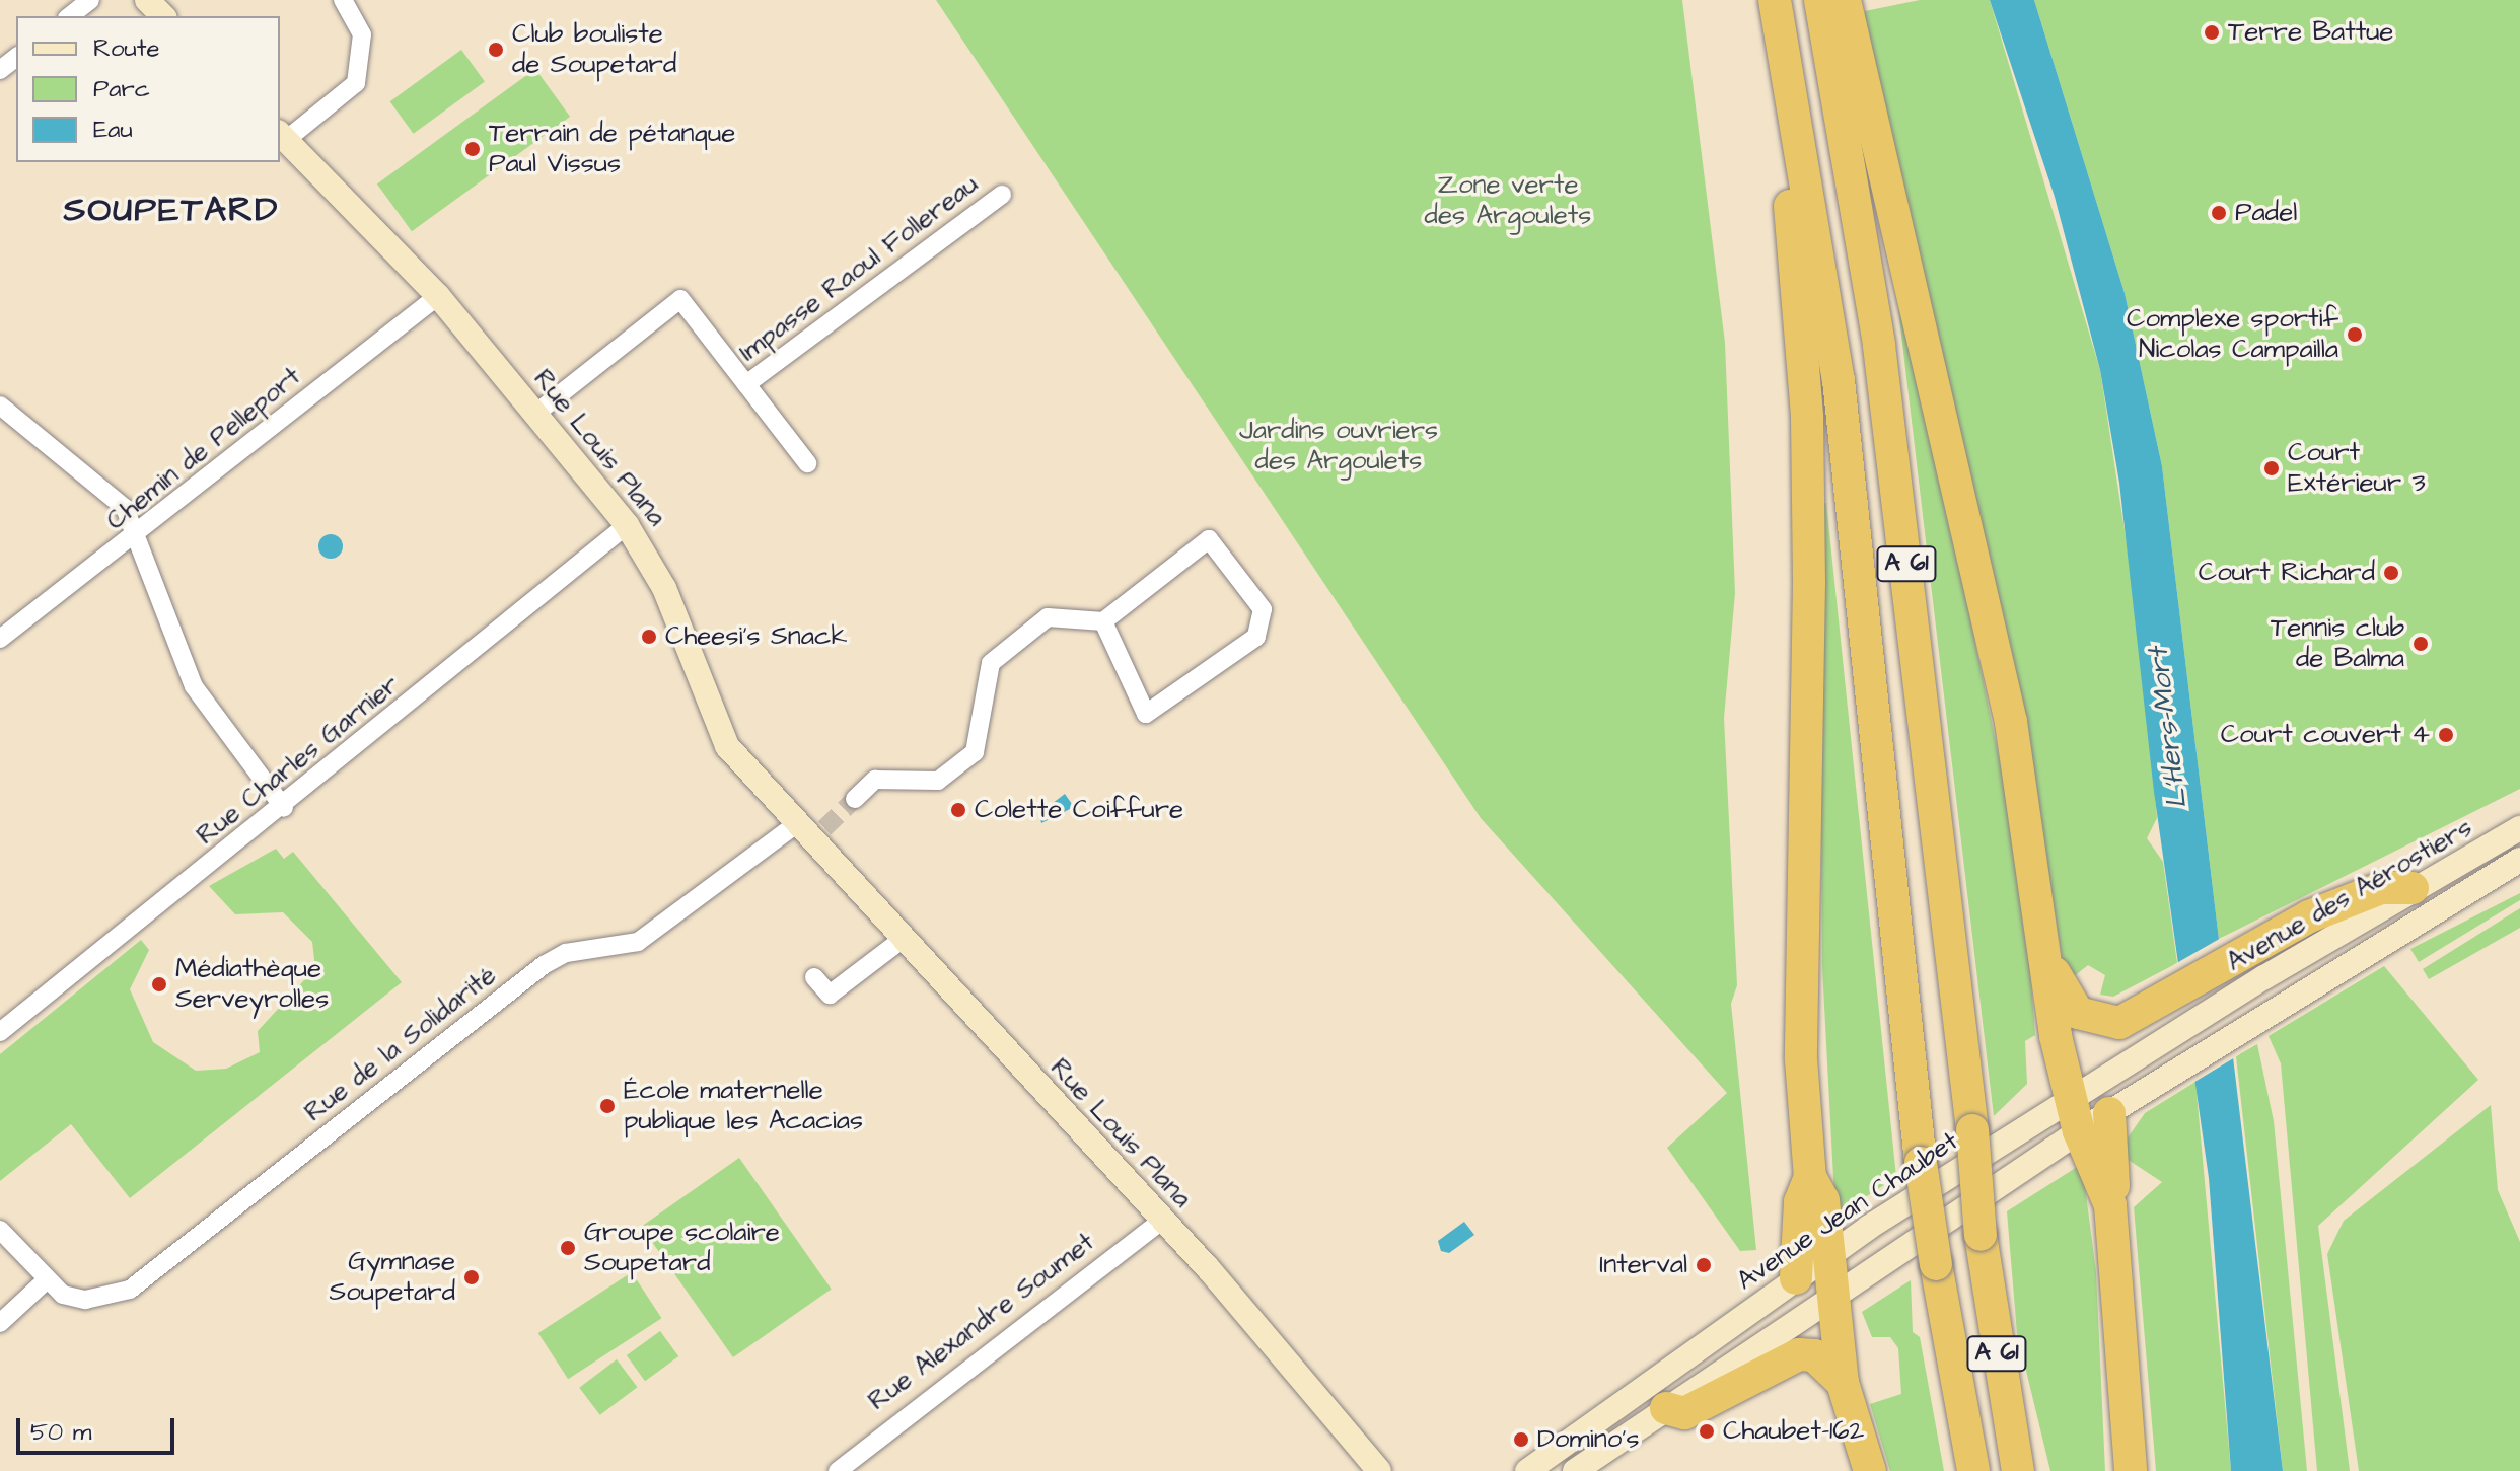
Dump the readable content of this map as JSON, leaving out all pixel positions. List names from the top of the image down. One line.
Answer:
{"streets":{"highway":["A 61"],"main road":["Rue Louis Plana","Avenue des Aérostiers","Avenue Jean Chaubet"],"street":["Impasse Raoul Follereau","Chemin de Pelleport","Rue Charles Garnier","Rue de la Solidarité","Rue Alexandre Soumet"]},"crossings":[["Impasse Raoul Follereau","Rue Louis Plana"],["Rue Louis Plana","Chemin de Pelleport"],["Rue Louis Plana","Rue Charles Garnier"],["Rue Louis Plana","Rue de la Solidarité"],["Rue Louis Plana","Rue Alexandre Soumet"],["Avenue des Aérostiers","Avenue Jean Chaubet"]],"districts":["SOUPETARD"],"water":["L'Hers-Mort"],"parks":["Zone verte des Argoulets","Jardins ouvriers des Argoulets"],"places":["Terre Battue","Club bouliste de Soupetard","Terrain de pétanque Paul Vissus","Padel","Complexe sportif Nicolas Campailla","Court Extérieur 3","Court Richard","Cheesi's Snack","Tennis club de Balma","Court couvert 4","Colette Coiffure","Médiathèque Serveyrolles","École maternelle publique les Acacias","Groupe scolaire Soupetard","Interval","Gymnase Soupetard","Chaubet-162","Domino's"],"legend":["Route","Parc","Eau"],"scale_bar":"50 m"}
